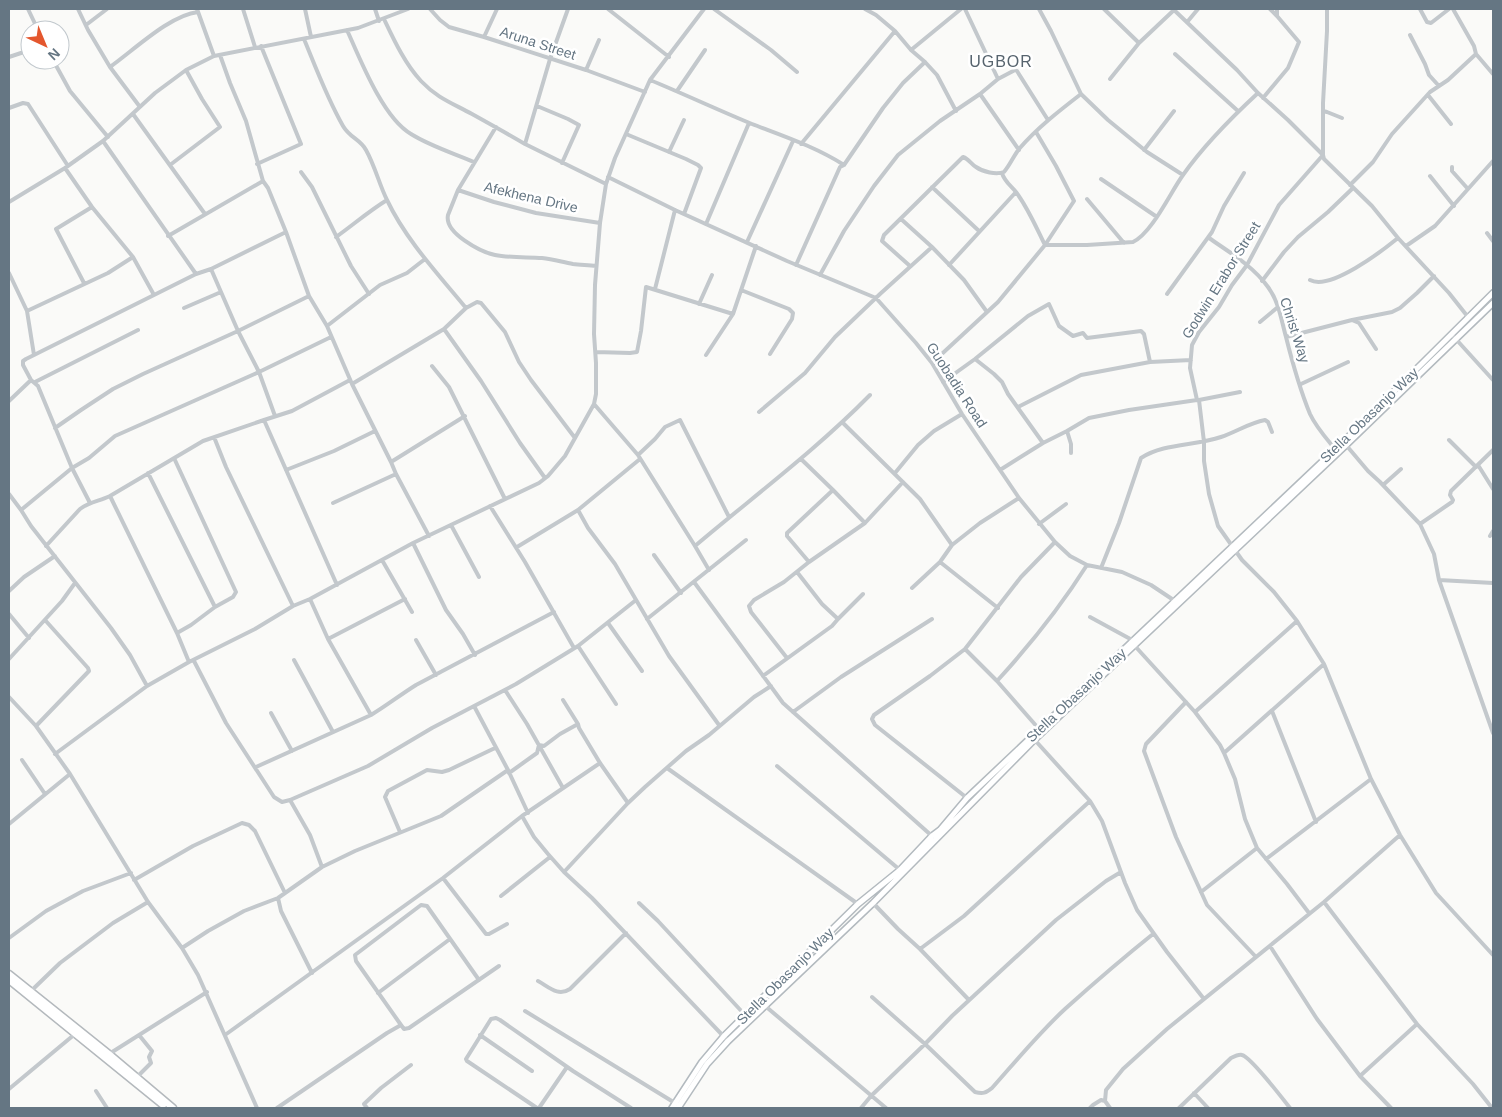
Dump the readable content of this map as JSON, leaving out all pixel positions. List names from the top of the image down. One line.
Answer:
{"streets":{"street":["Aruna Street","Afekhena Drive","Godwin Erabor Street","Christ Way","Guobadia Road","Stella Obasanjo Way"]},"crossings":[["Godwin Erabor Street","Christ Way"],["Godwin Erabor Street","Stella Obasanjo Way"],["Christ Way","Stella Obasanjo Way"],["Guobadia Road","Stella Obasanjo Way"]],"districts":["UGBOR"],"north":"bottom right"}
